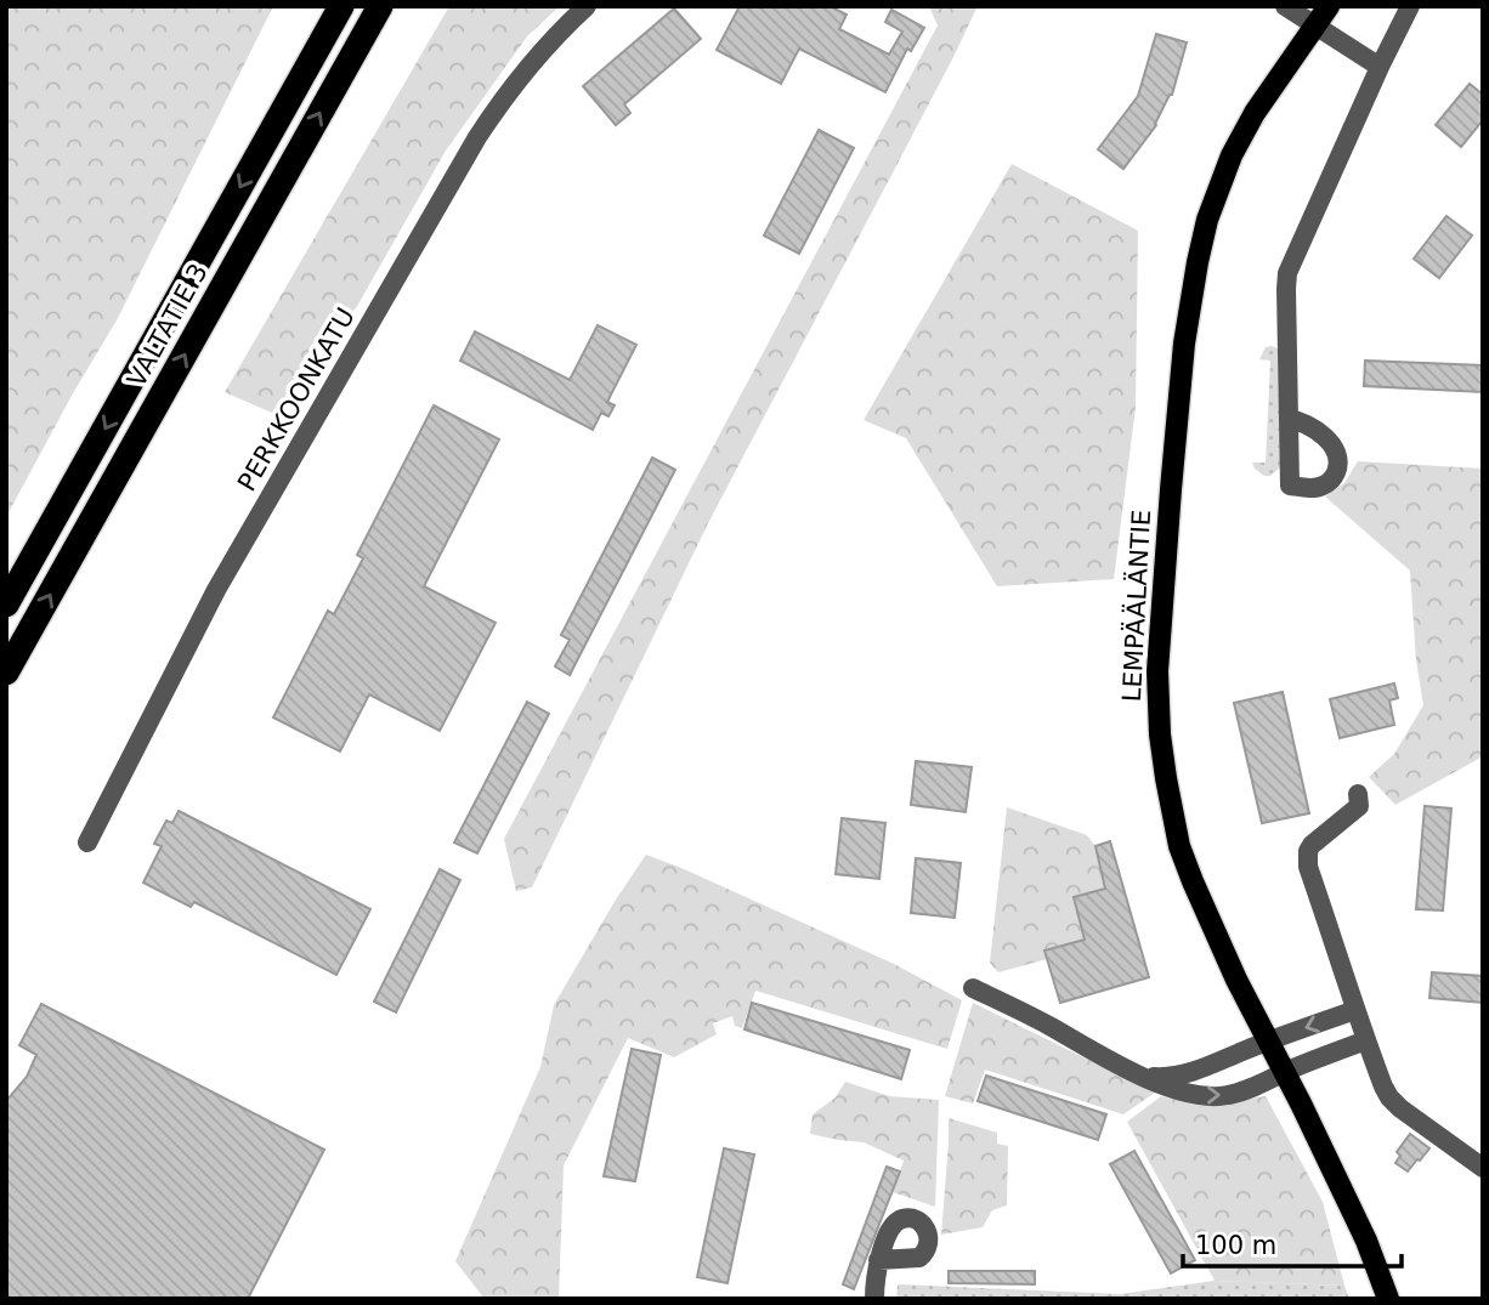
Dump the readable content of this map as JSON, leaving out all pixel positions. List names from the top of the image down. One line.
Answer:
{"streets":{"highway":["VALTATIE 3"],"main road":["LEMPÄÄLÄNTIE"],"street":["PERKKOONKATU"]},"scale_bar":"100 m"}
